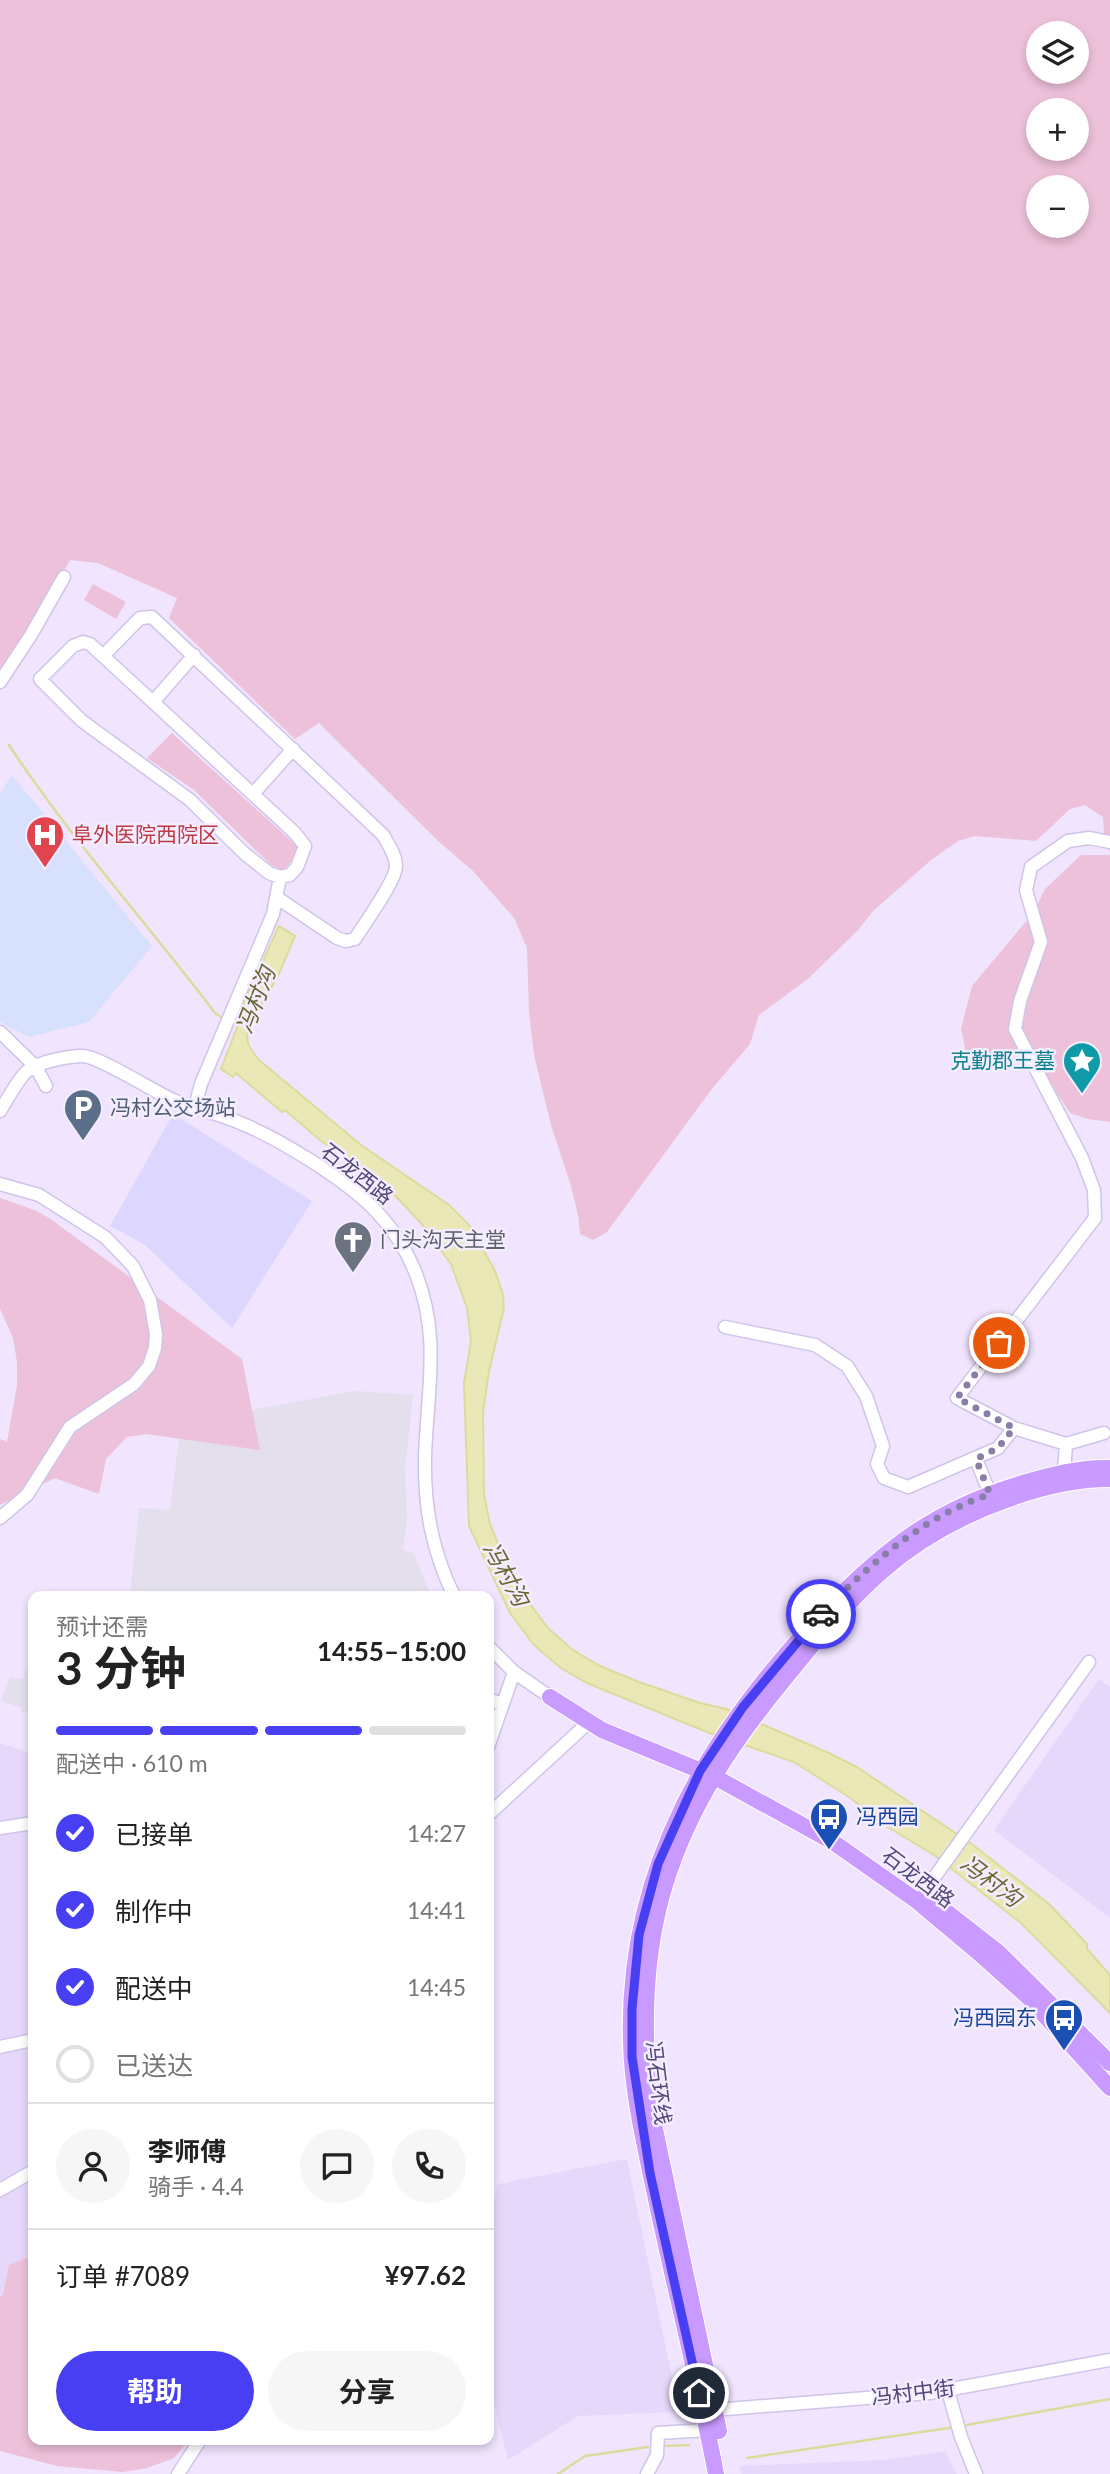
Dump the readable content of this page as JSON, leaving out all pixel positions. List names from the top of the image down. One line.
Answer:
{"streets":{"main road":["石龙西路","冯石环线"],"street":["冯村中街"]},"crossings":[["石龙西路","冯石环线"],["冯石环线","冯村中街"]],"water":["冯村沟"],"places":{"hospital":["阜外医院西院区"],"place":["克勤郡王墓"],"parking":["冯村公交场站"],"church":["门头沟天主堂"],"bus stop":["冯西园","冯西园东"]},"page":{"map_buttons":["+","−"],"heading":["3 分钟","预计还需","14:55–15:00"],"panel":["李师傅","骑手 · 4.4","订单 #7089","¥97.62"],"bar":"配送中 · 610 m","list":[["已接单","14:27"],["制作中","14:41"],["配送中","14:45"],"已送达"],"buttons":["帮助","分享"]}}
